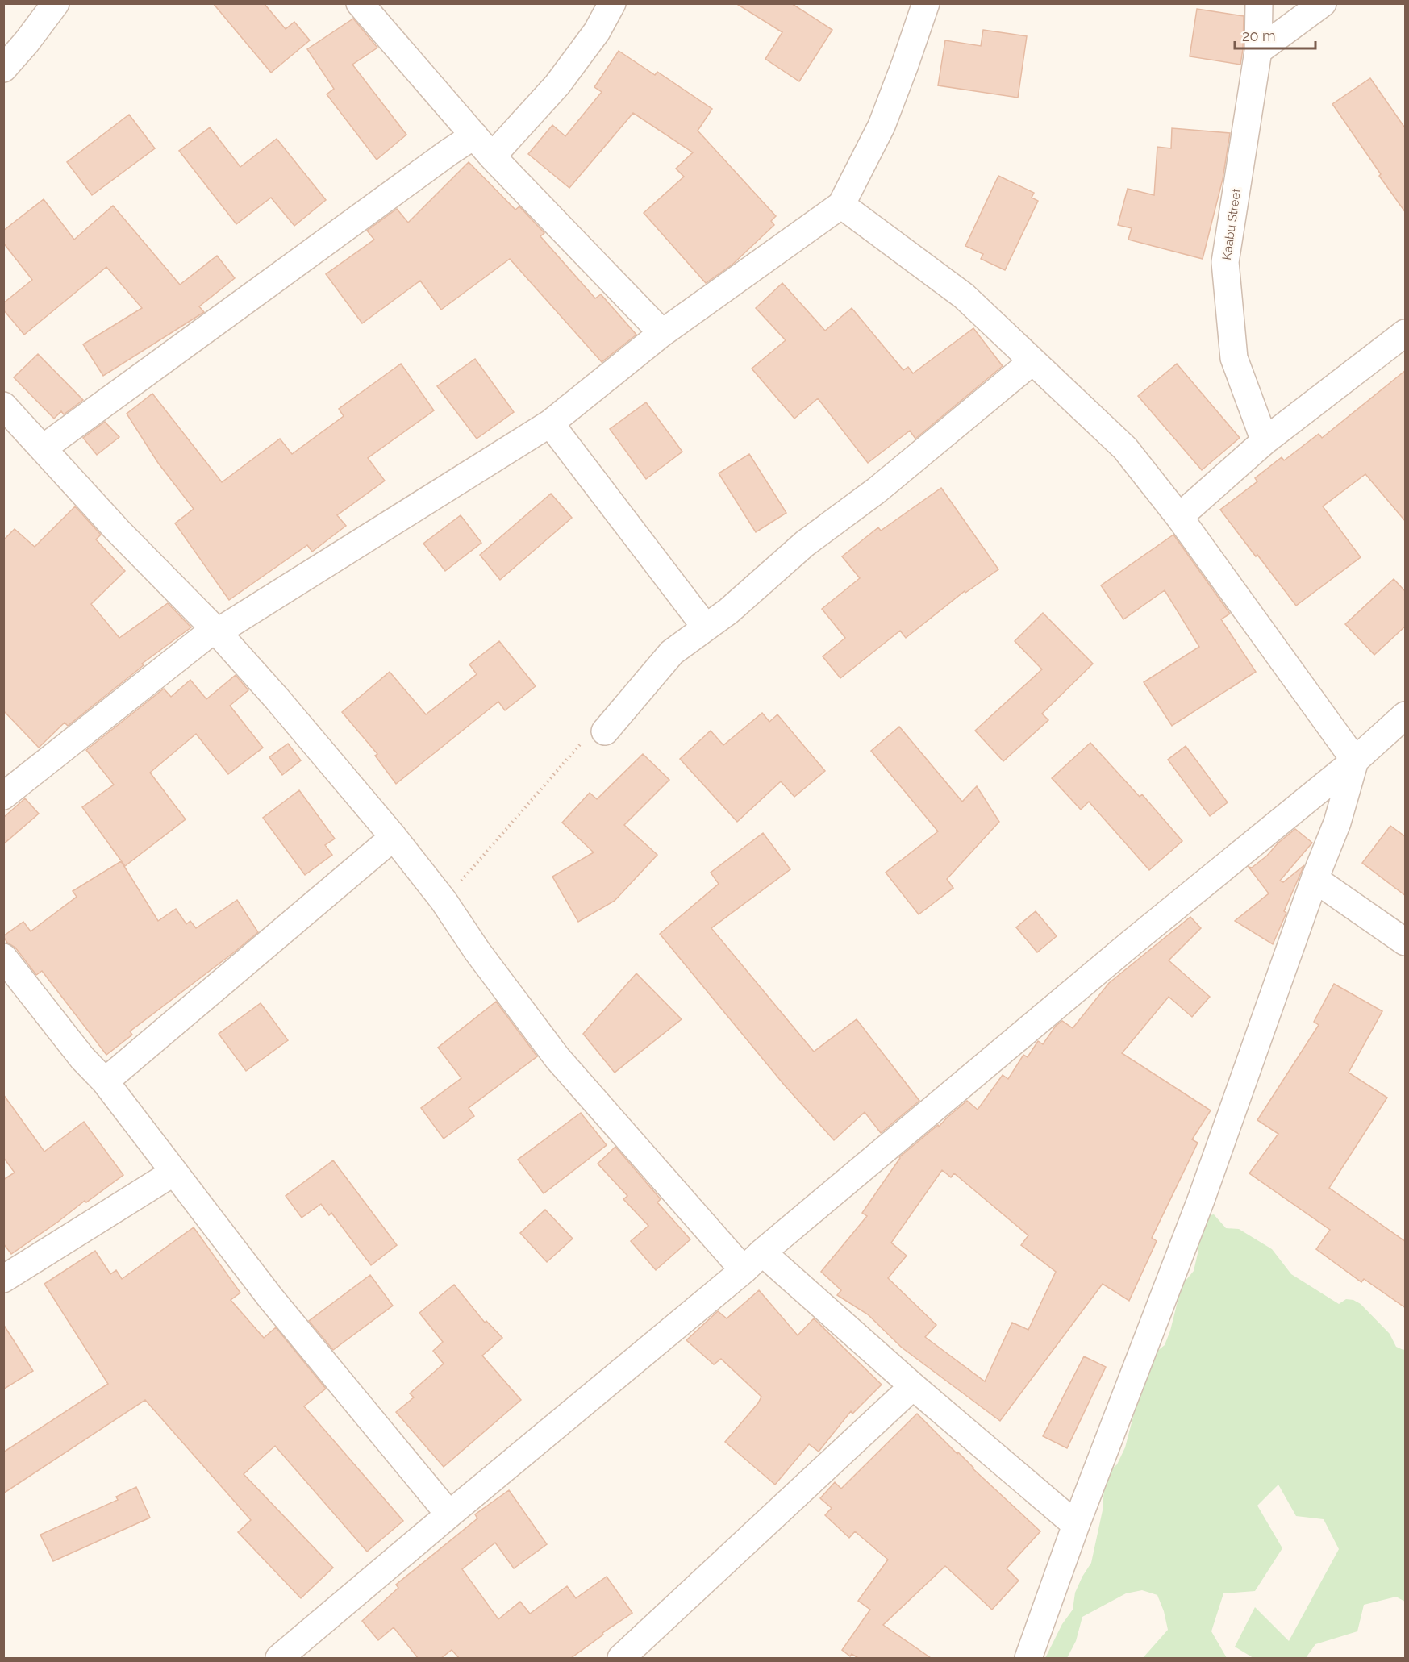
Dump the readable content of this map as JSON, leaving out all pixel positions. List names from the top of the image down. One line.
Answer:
{"streets":{"street":["Kaabu Street"]},"scale_bar":"20 m"}
